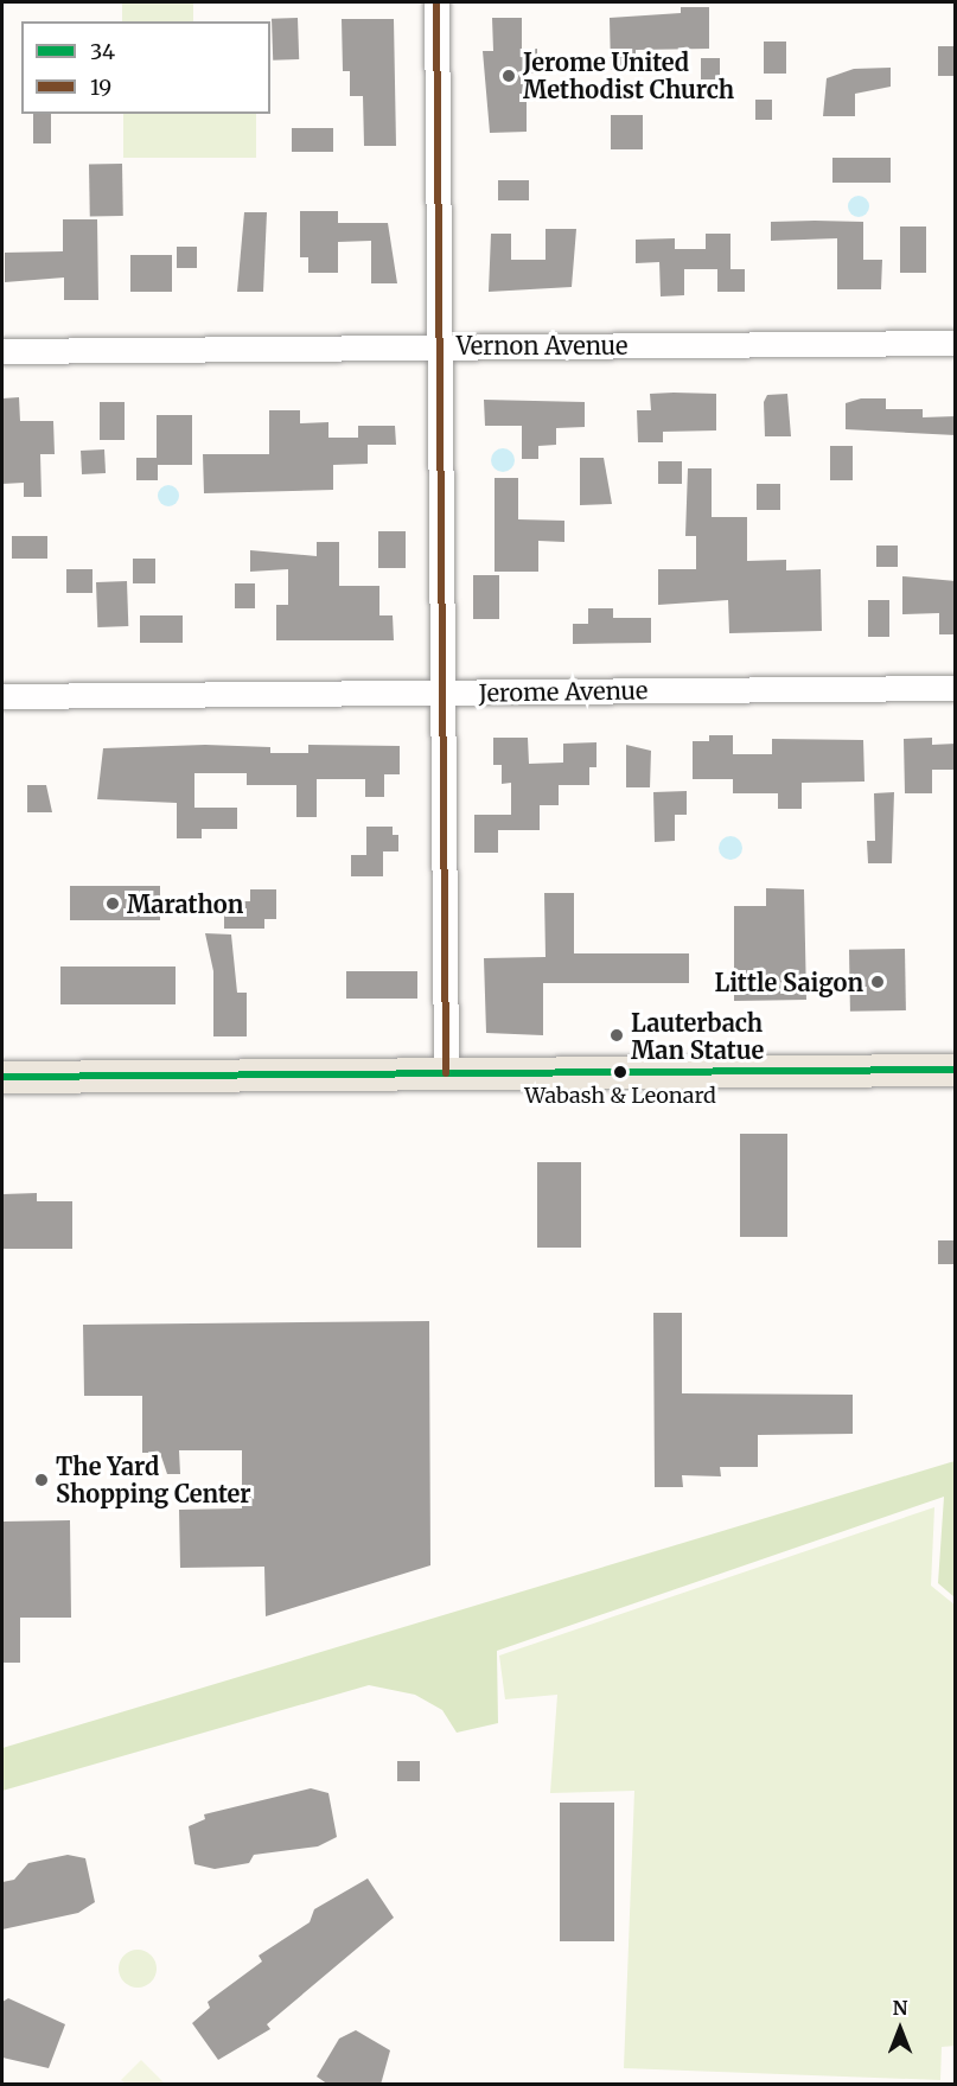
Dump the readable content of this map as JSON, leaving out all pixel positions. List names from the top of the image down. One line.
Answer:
{"streets":{"street":["Vernon Avenue","Jerome Avenue"]},"places":["Jerome United Methodist Church","Marathon","Little Saigon","Lauterbach Man Statue","Wabash & Leonard","The Yard Shopping Center"],"lines":["transit line 19","transit line 34"],"legend":["34","19"],"north":"top"}
